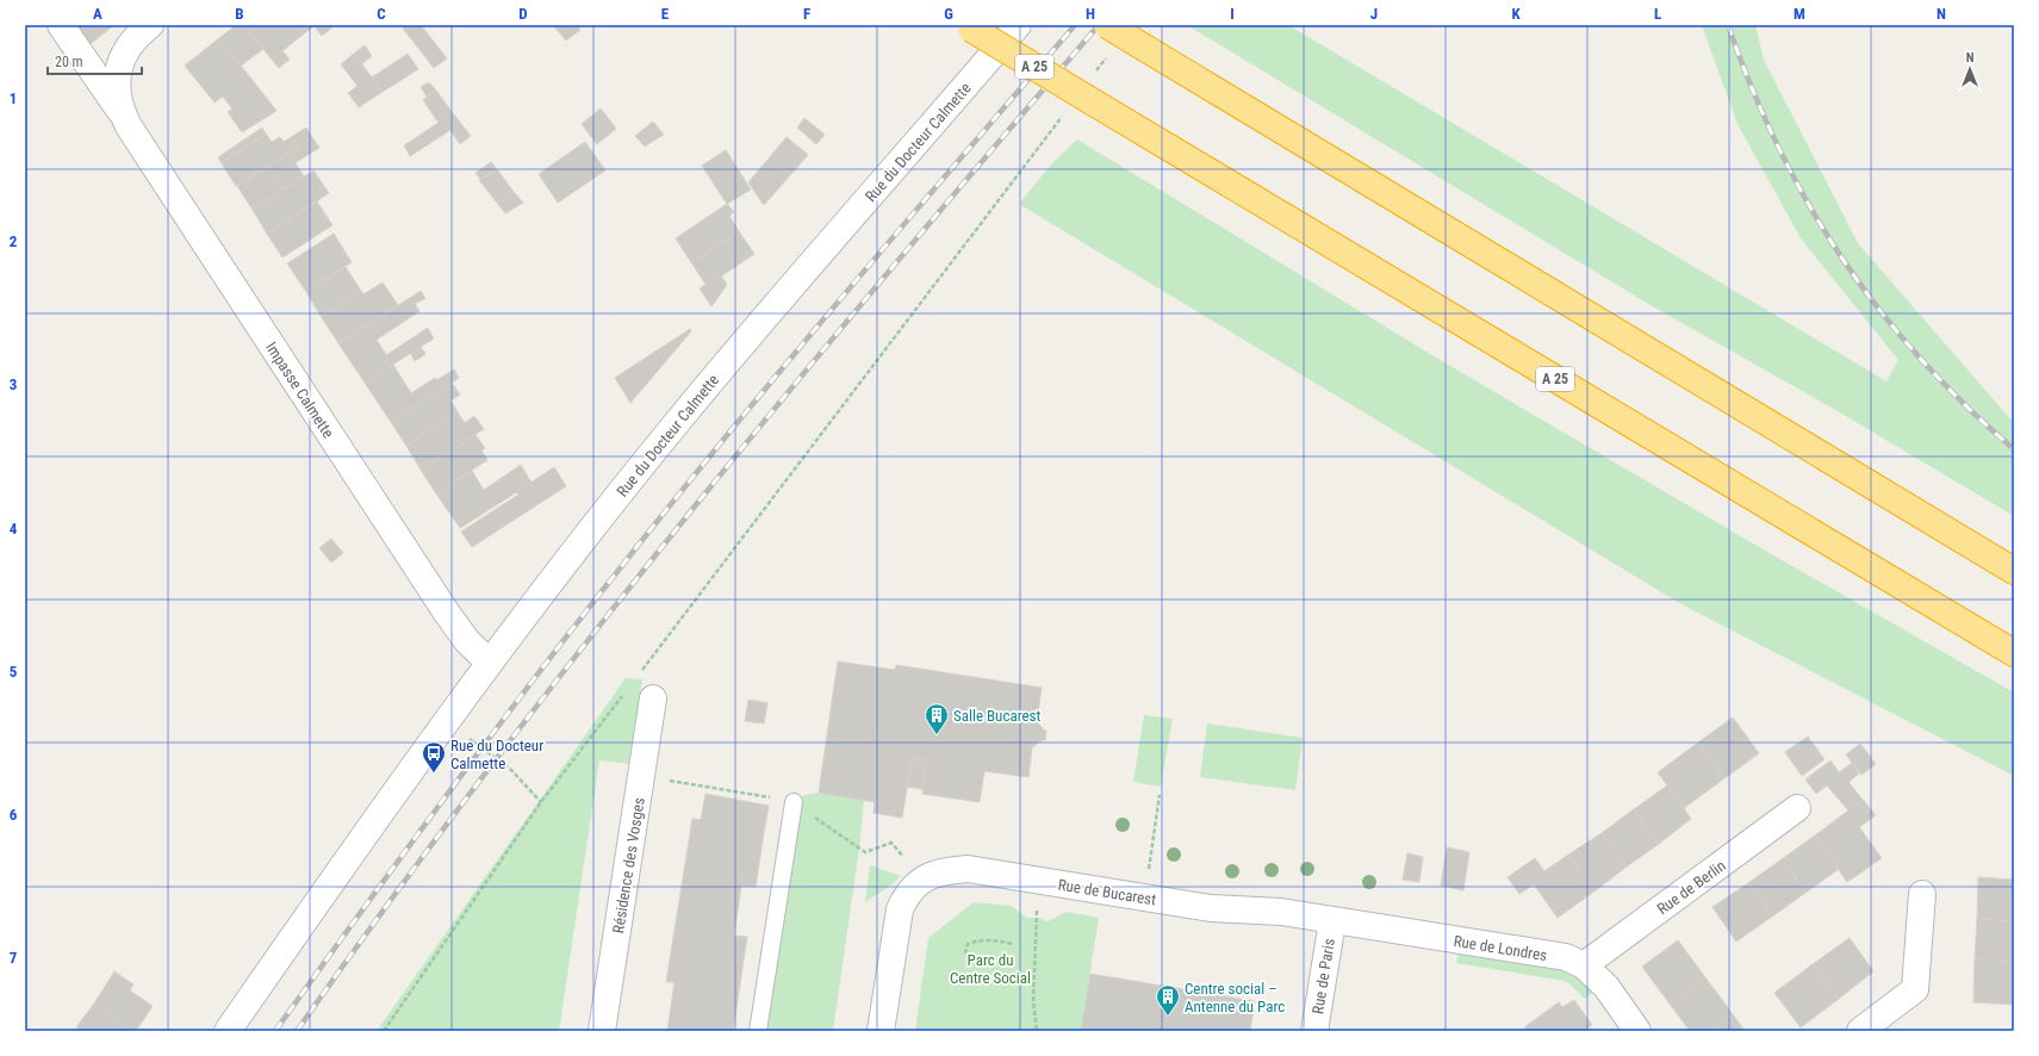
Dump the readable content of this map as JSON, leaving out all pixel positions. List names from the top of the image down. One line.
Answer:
{"streets":{"highway":["A 25"],"street":["Rue du Docteur Calmette","Impasse Calmette","Résidence des Vosges","Rue de Berlin","Rue de Bucarest","Rue de Londres","Rue de Paris"]},"crossings":[["Rue du Docteur Calmette","Impasse Calmette"],["Rue de Berlin","Rue de Londres"],["Rue de Bucarest","Rue de Londres"],["Rue de Bucarest","Rue de Paris"],["Rue de Londres","Rue de Paris"]],"parks":["Parc du Centre Social"],"places":{"building":["Salle Bucarest","Centre social – Antenne du Parc"],"bus stop":["Rue du Docteur Calmette"]},"scale_bar":"20 m","north":"top","grid":{"columns":["A","B","C","D","E","F","G","H","I","J","K","L","M","N"],"rows":["1","2","3","4","5","6","7"]}}
